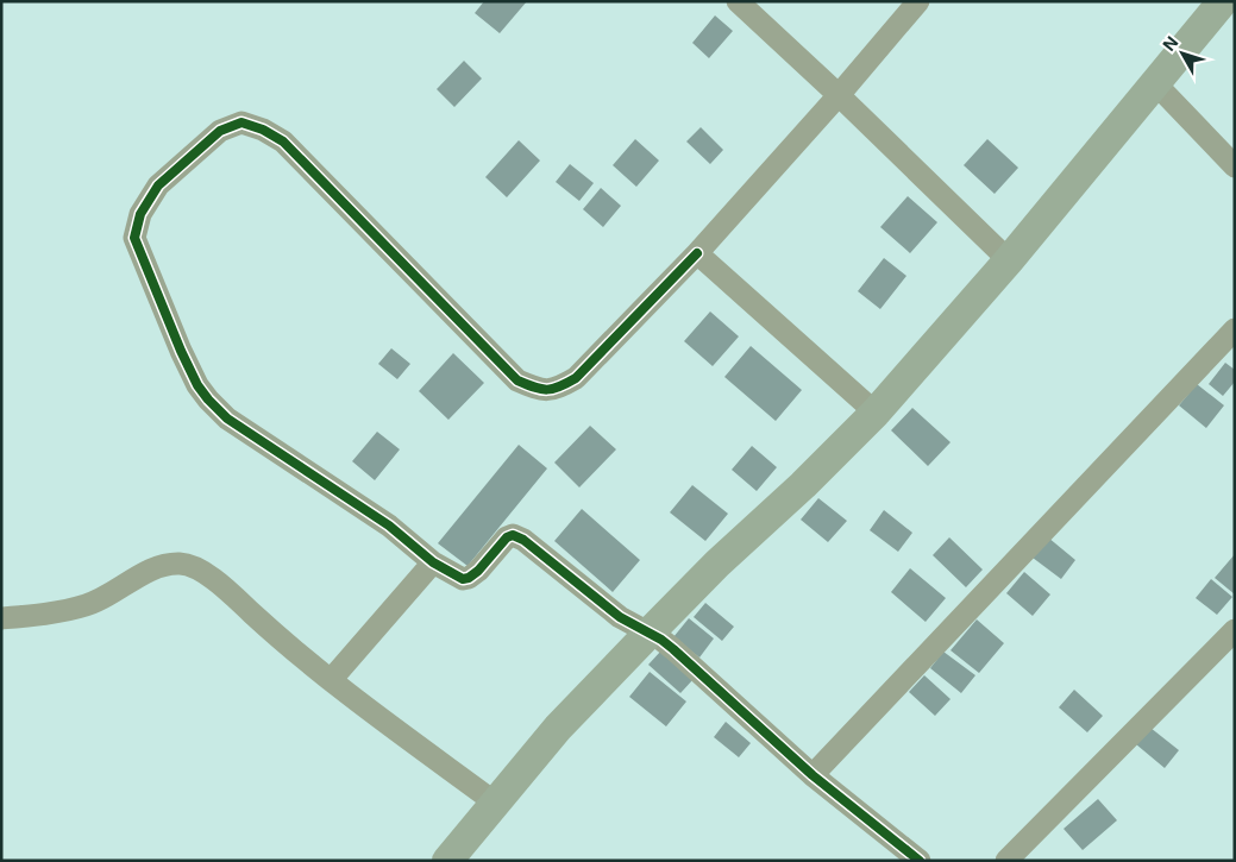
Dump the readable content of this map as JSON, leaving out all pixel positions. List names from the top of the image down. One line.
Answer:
{"north":"top left"}
